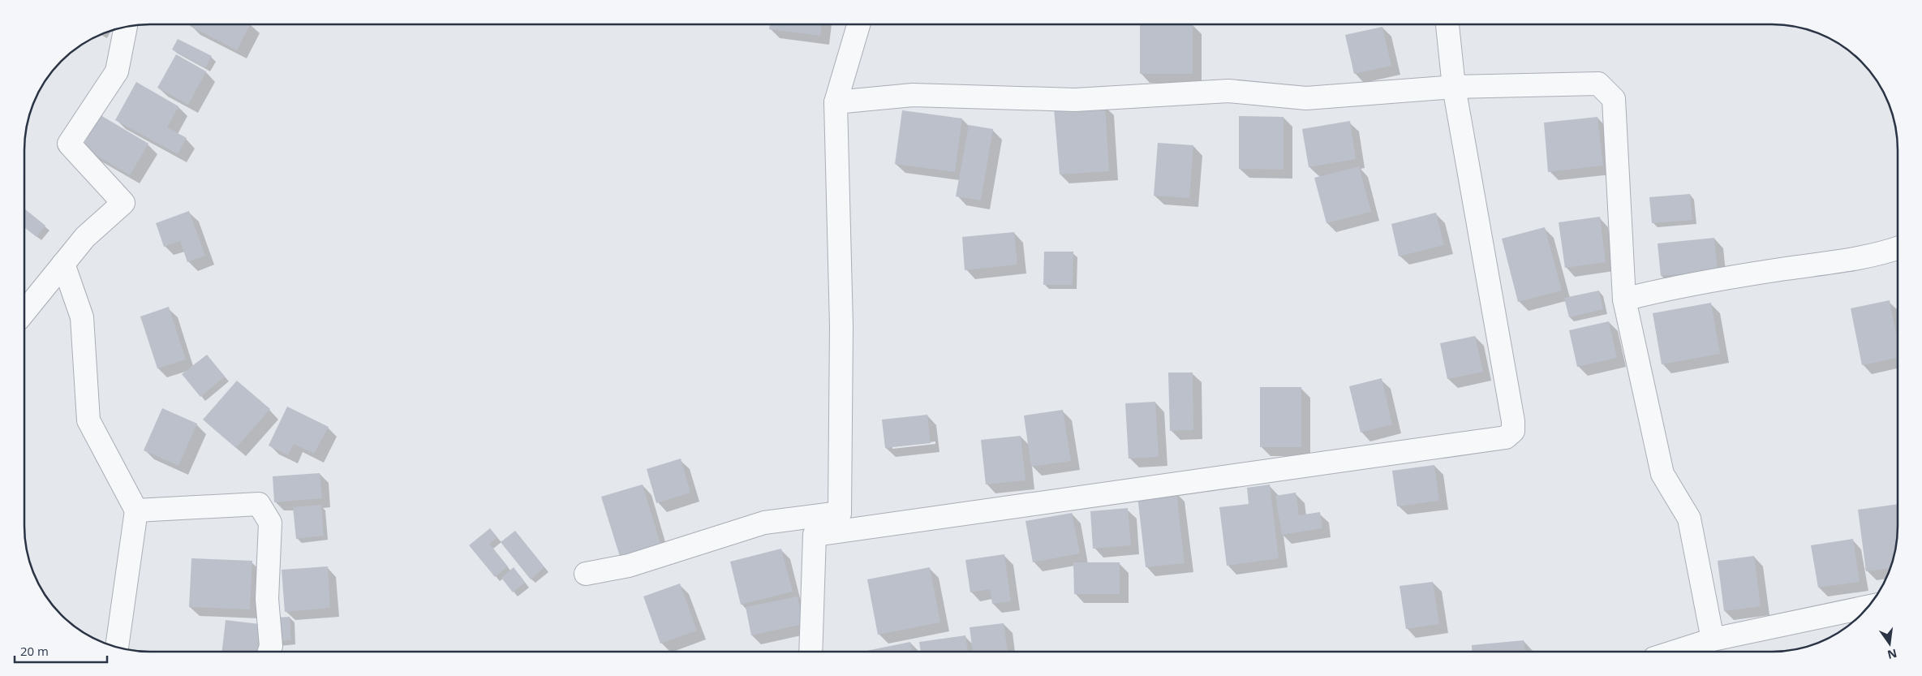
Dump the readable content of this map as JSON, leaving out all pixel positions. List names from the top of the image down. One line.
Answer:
{"scale_bar":"20 m","north":"bottom"}
